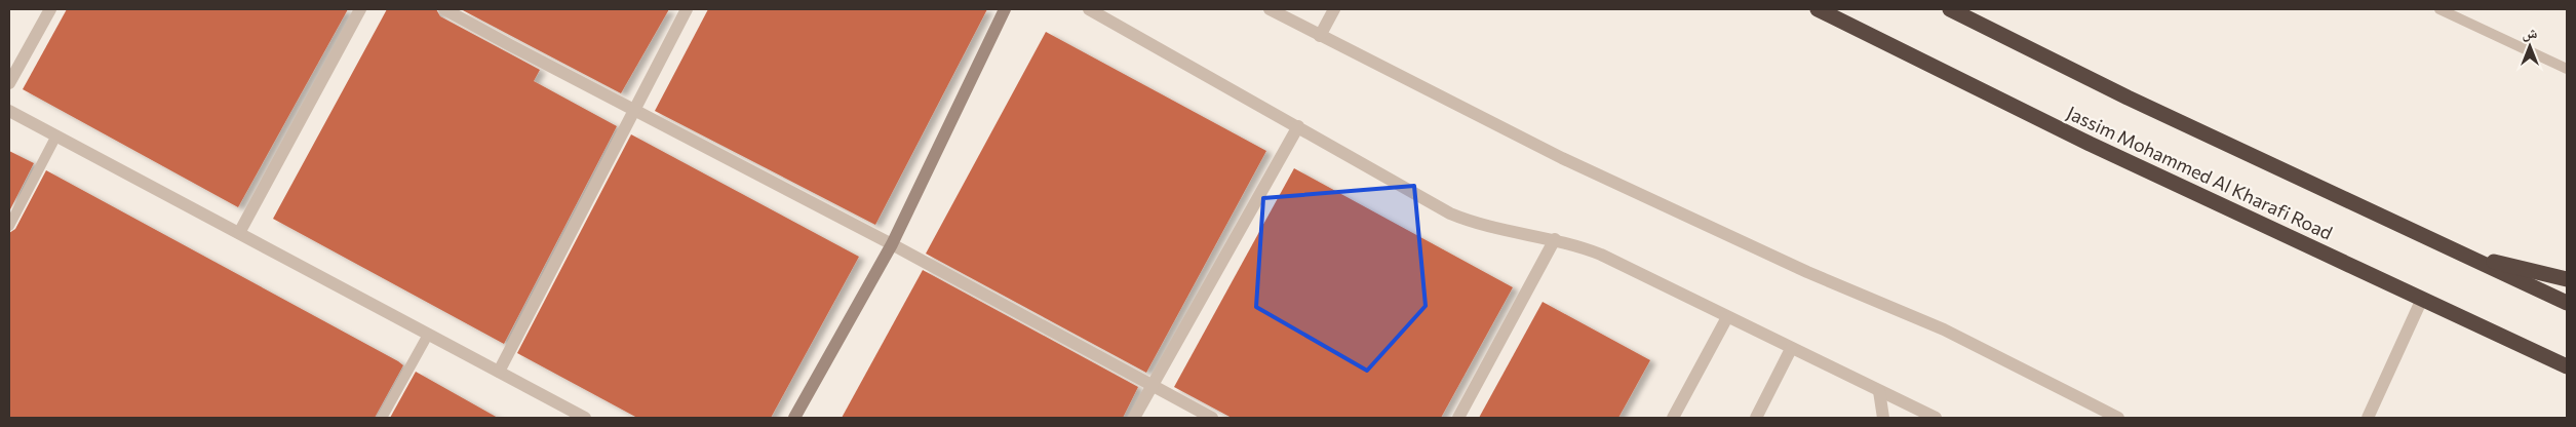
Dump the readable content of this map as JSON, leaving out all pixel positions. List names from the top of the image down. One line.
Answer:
{"streets":{"highway":["Jassim Mohammed Al Kharafi Road"]},"north":"top"}
